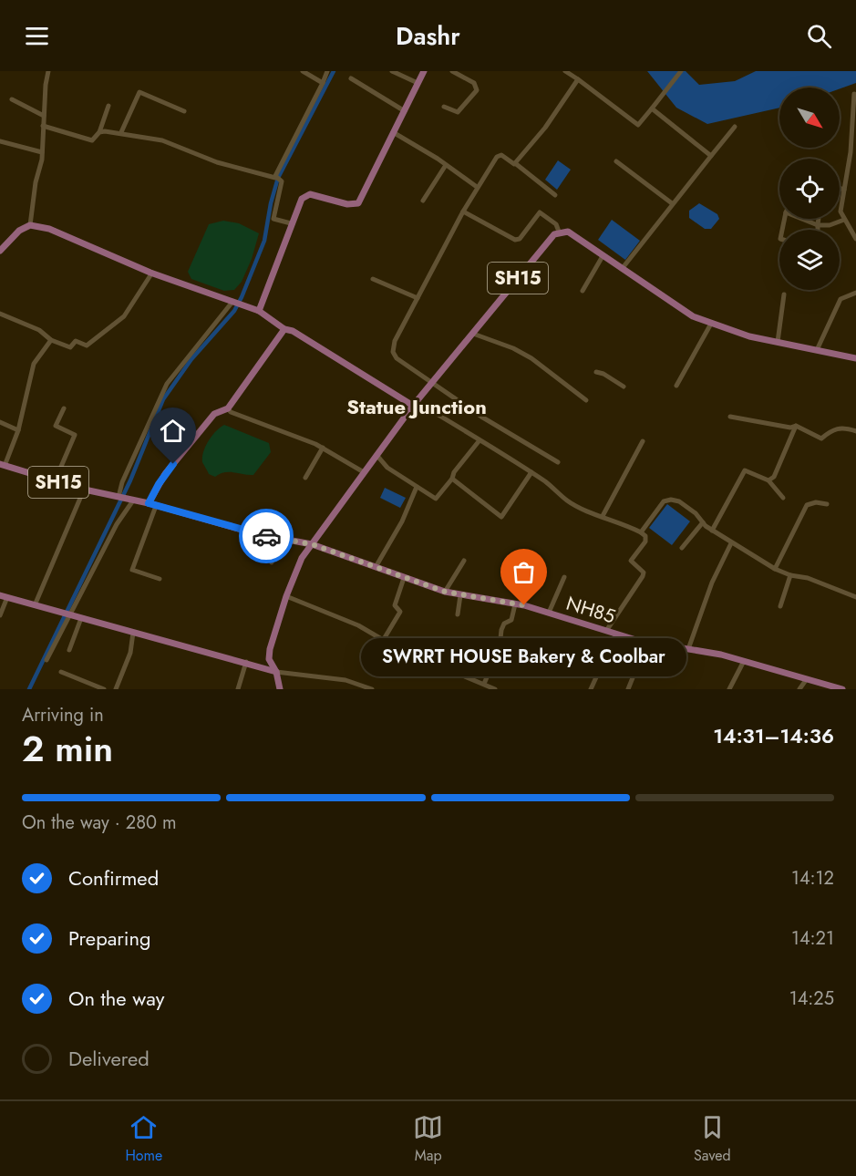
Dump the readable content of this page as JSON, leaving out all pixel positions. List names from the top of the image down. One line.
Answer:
{"streets":{"main road":["SH15","NH85"]},"crossings":[["SH15","NH85"]],"districts":["Statue Junction"],"places":["SWRRT HOUSE Bakery & Coolbar"],"north":"bottom right","page":{"header":"Dashr","bubble":"SWRRT HOUSE Bakery & Coolbar","heading":["2 min","Arriving in","14:31–14:36"],"bar":"On the way · 280 m","list":[["Confirmed","14:12"],["Preparing","14:21"],["On the way","14:25"],"Delivered"],"tabs":["Home","Map","Saved"]}}
